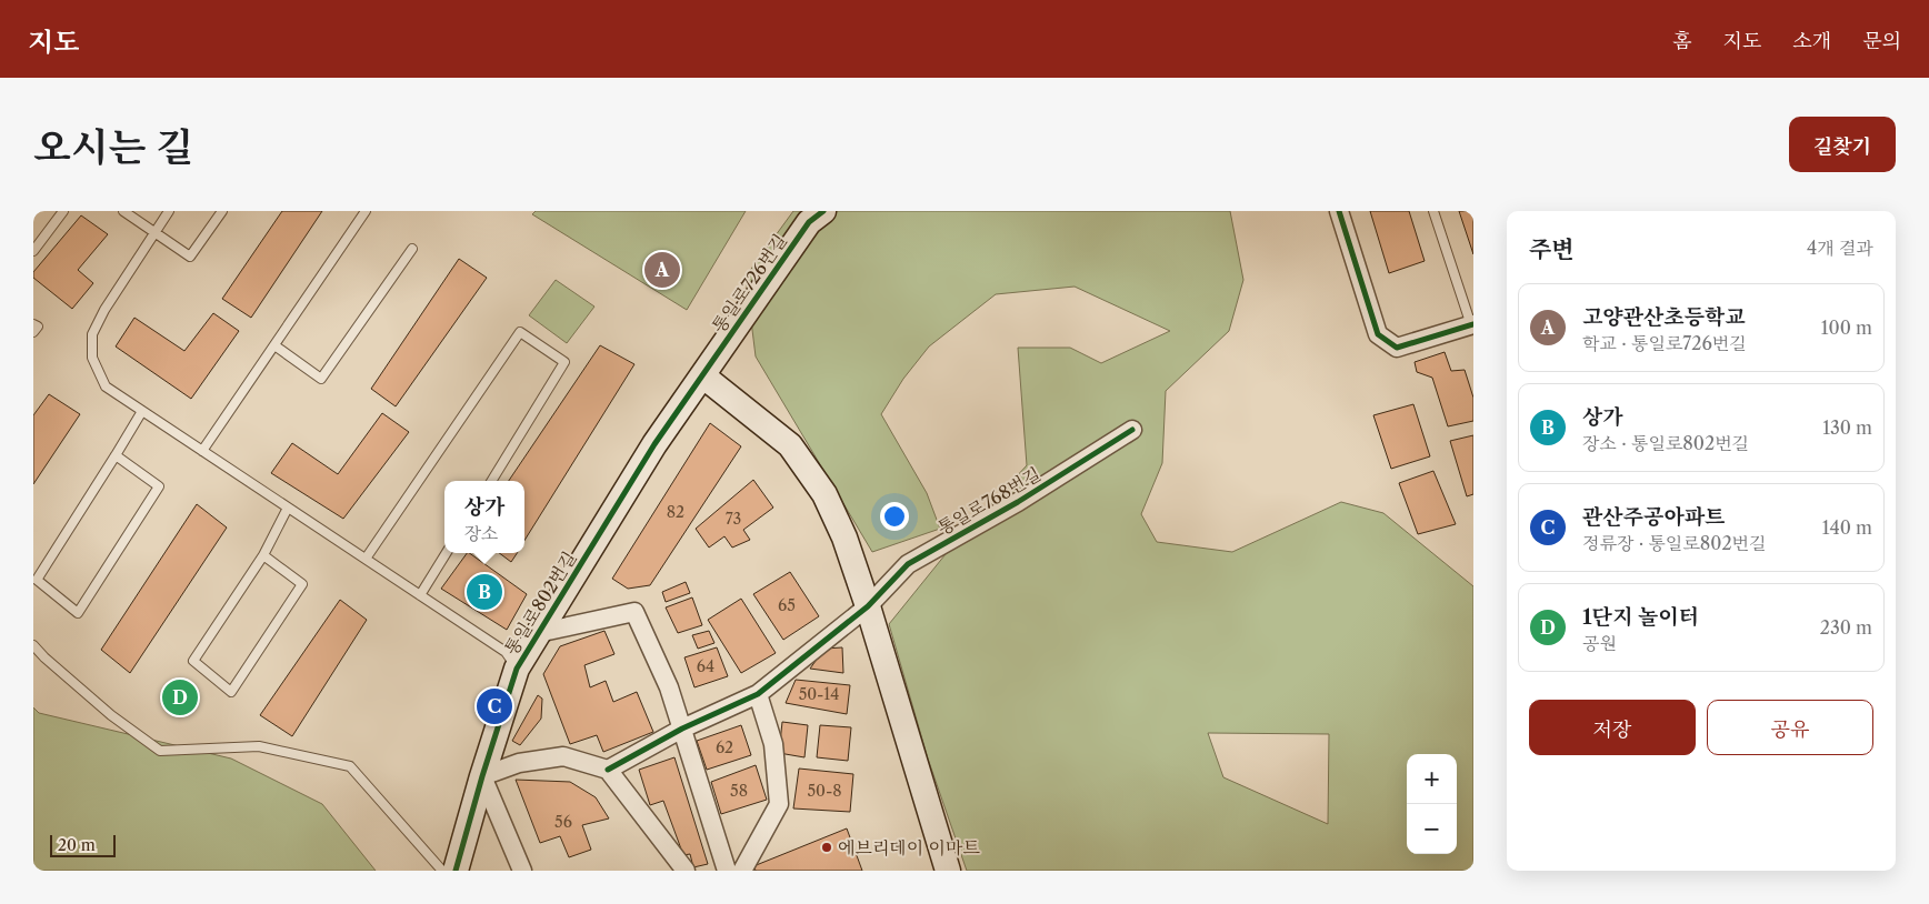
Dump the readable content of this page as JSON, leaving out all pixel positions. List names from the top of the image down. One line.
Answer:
{"streets":{"street":["통일로726번길","통일로768번길","통일로802번길"]},"crossings":[["통일로726번길","통일로802번길"]],"places":["에브리데이 이마트"],"house_numbers":["82","73","65","64","50-14","62","58","50-8","56"],"scale_bar":"20 m","page":{"header":"지도","nav":["홈","지도","소개","문의"],"title":"오시는 길","buttons":["길찾기",["저장","공유"]],"heading":["주변","4개 결과"],"pins":["A","B","D","C"],"list":[{"mark":"A","name":"고양관산초등학교","note":"학교 · 통일로726번길","value":"100 m"},{"mark":"B","name":"상가","note":"장소 · 통일로802번길","value":"130 m"},{"mark":"C","name":"관산주공아파트","note":"정류장 · 통일로802번길","value":"140 m"},{"mark":"D","name":"1단지 놀이터","note":"공원","value":"230 m"}],"popup":["상가","장소"],"map_buttons":["+","−"],"scale":"20 m"}}
